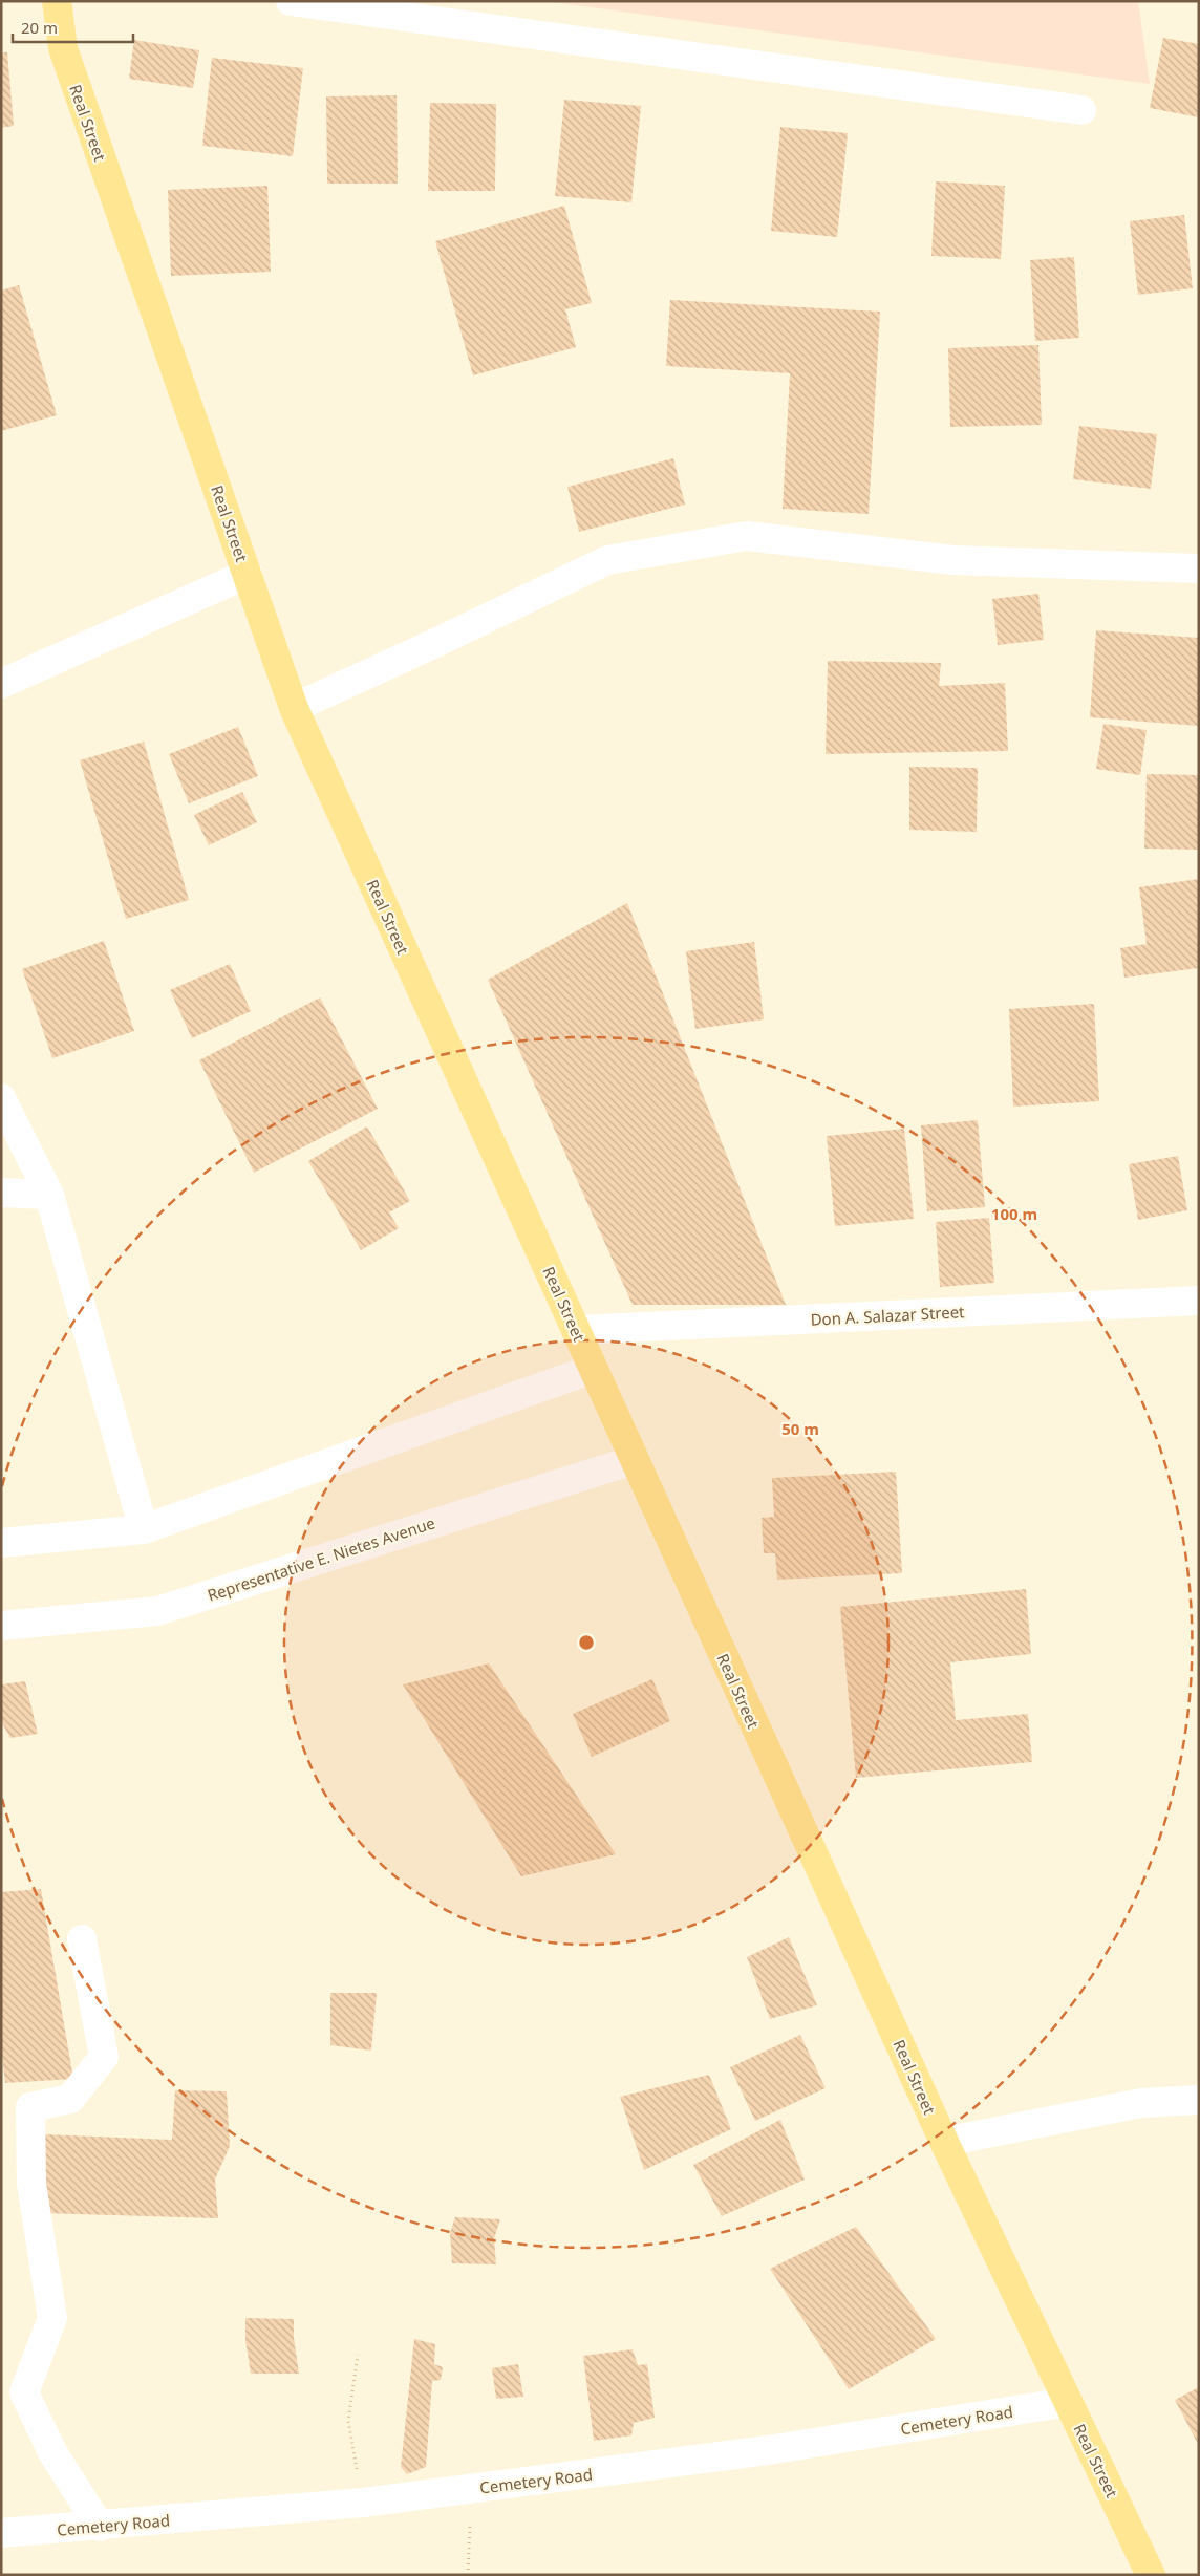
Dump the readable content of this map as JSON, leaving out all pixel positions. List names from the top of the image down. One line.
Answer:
{"streets":{"main road":["Real Street"],"street":["Don A. Salazar Street","Representative E. Nietes Avenue","Cemetery Road"]},"crossings":[["Real Street","Don A. Salazar Street"],["Real Street","Representative E. Nietes Avenue"],["Real Street","Cemetery Road"]],"scale_bar":"20 m","rings":["100 m","50 m"]}
